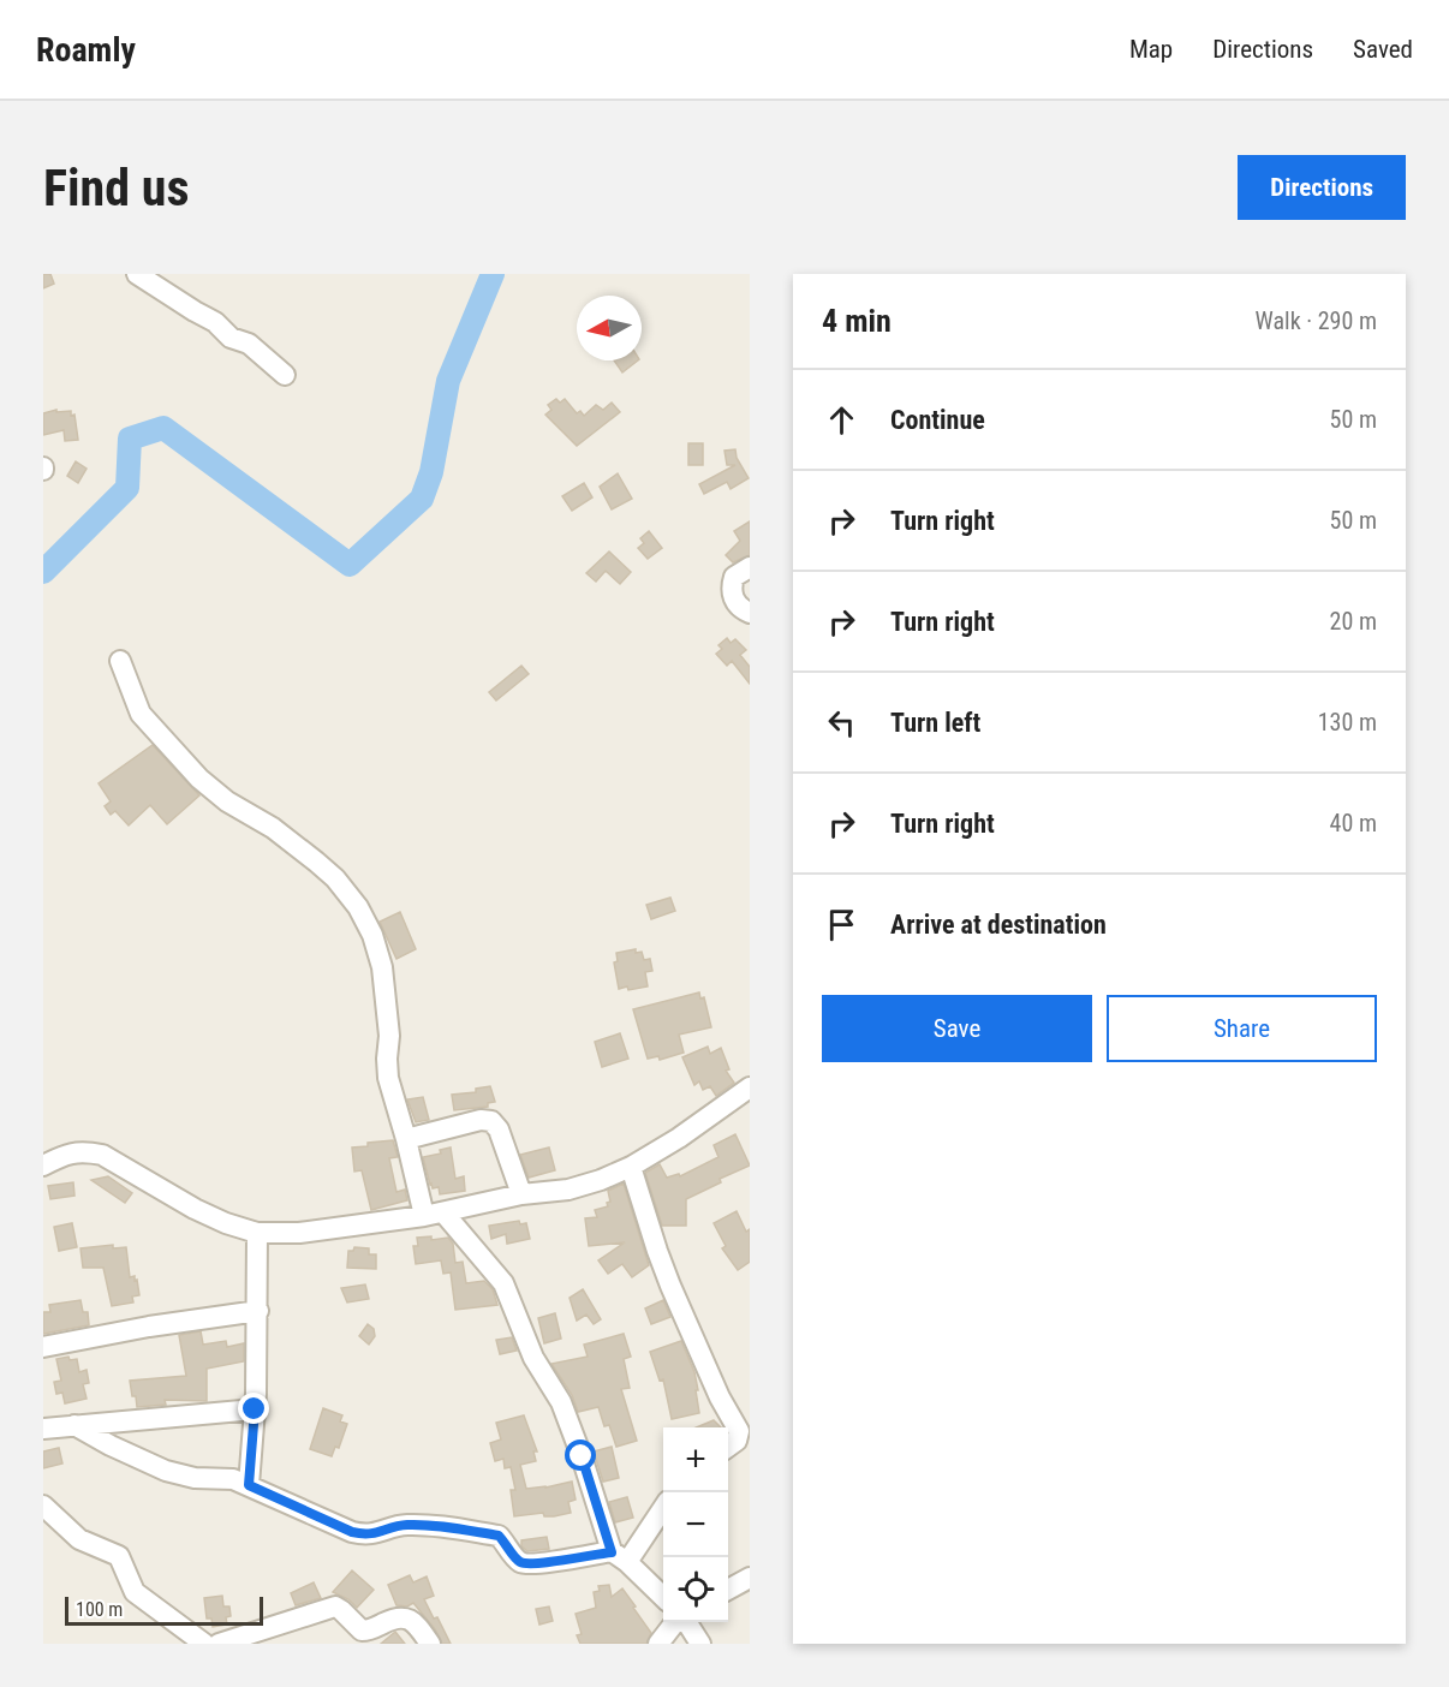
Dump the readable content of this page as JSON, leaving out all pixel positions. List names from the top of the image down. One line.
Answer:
{"scale_bar":"100 m","north":"left","page":{"header":"Roamly","nav":["Map","Directions","Saved"],"buttons":["Directions",["Save","Share"]],"title":"Find us","heading":["4 min","Walk · 290 m"],"list":[["Continue","50 m"],["Turn right","50 m"],["Turn right","20 m"],["Turn left","130 m"],["Turn right","40 m"],"Arrive at destination"],"map_buttons":["+","−"],"scale":"100 m"}}
